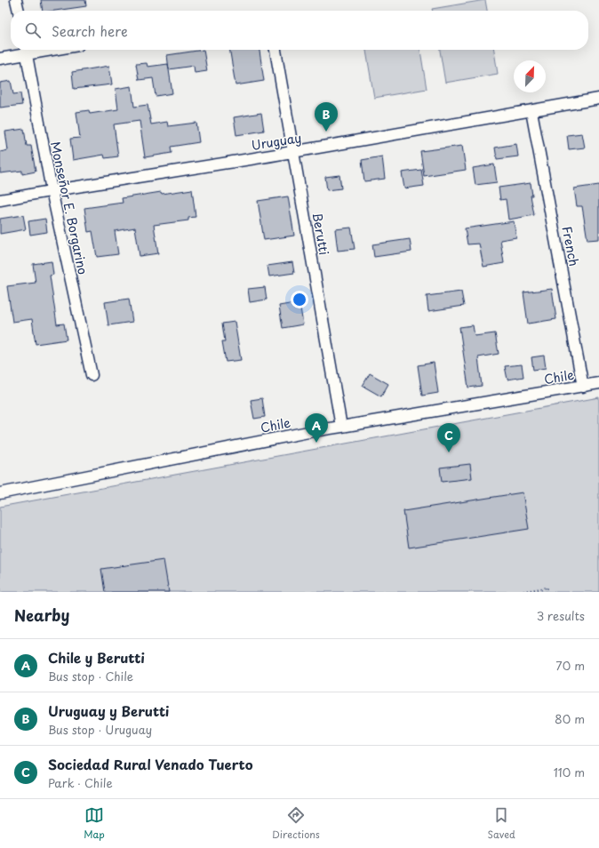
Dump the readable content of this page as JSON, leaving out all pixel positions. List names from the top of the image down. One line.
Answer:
{"streets":{"street":["Uruguay","Monseñor E. Borgarino","Berutti","French","Chile"]},"crossings":[["Uruguay","Monseñor E. Borgarino"],["Uruguay","Berutti"],["Uruguay","French"],["Berutti","Chile"],["French","Chile"]],"north":"top right","page":{"search":"Search here","pins":["B","A","C"],"heading":["Nearby","3 results"],"list":[{"mark":"A","name":"Chile y Berutti","note":"Bus stop · Chile","value":"70 m"},{"mark":"B","name":"Uruguay y Berutti","note":"Bus stop · Uruguay","value":"80 m"},{"mark":"C","name":"Sociedad Rural Venado Tuerto","note":"Park · Chile","value":"110 m"}],"nav":["Map","Directions","Saved"]}}
